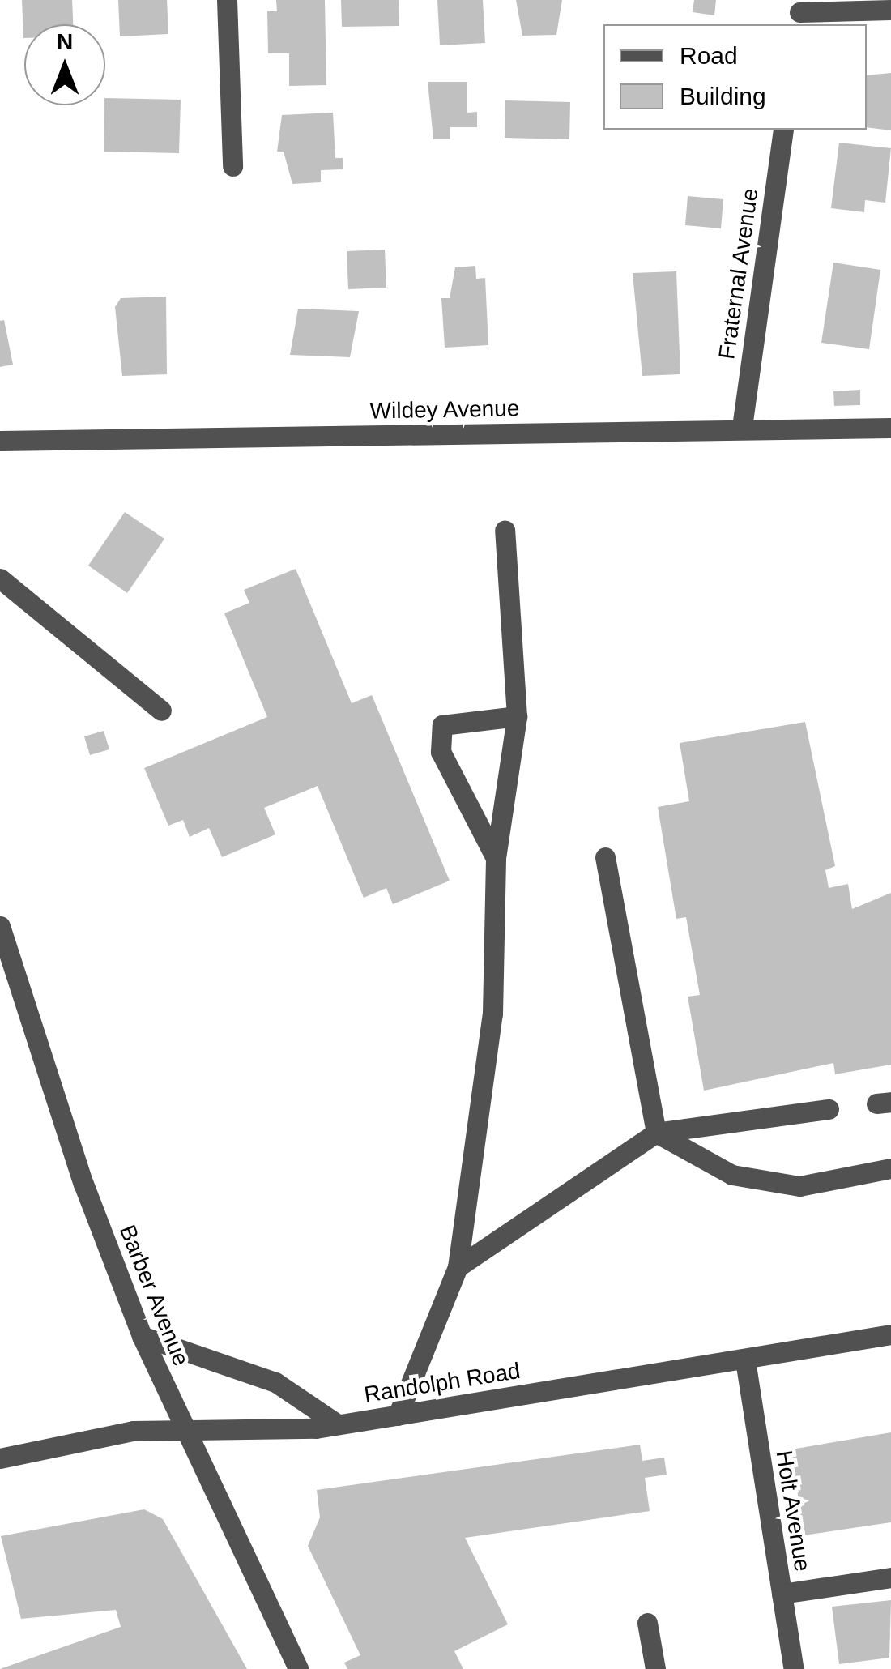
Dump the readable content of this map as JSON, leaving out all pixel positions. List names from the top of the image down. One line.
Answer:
{"streets":{"street":["Fraternal Avenue","Wildey Avenue","Barber Avenue","Randolph Road","Holt Avenue"]},"crossings":[["Fraternal Avenue","Wildey Avenue"],["Barber Avenue","Randolph Road"],["Randolph Road","Holt Avenue"]],"legend":["Road","Building"],"north":"top"}
